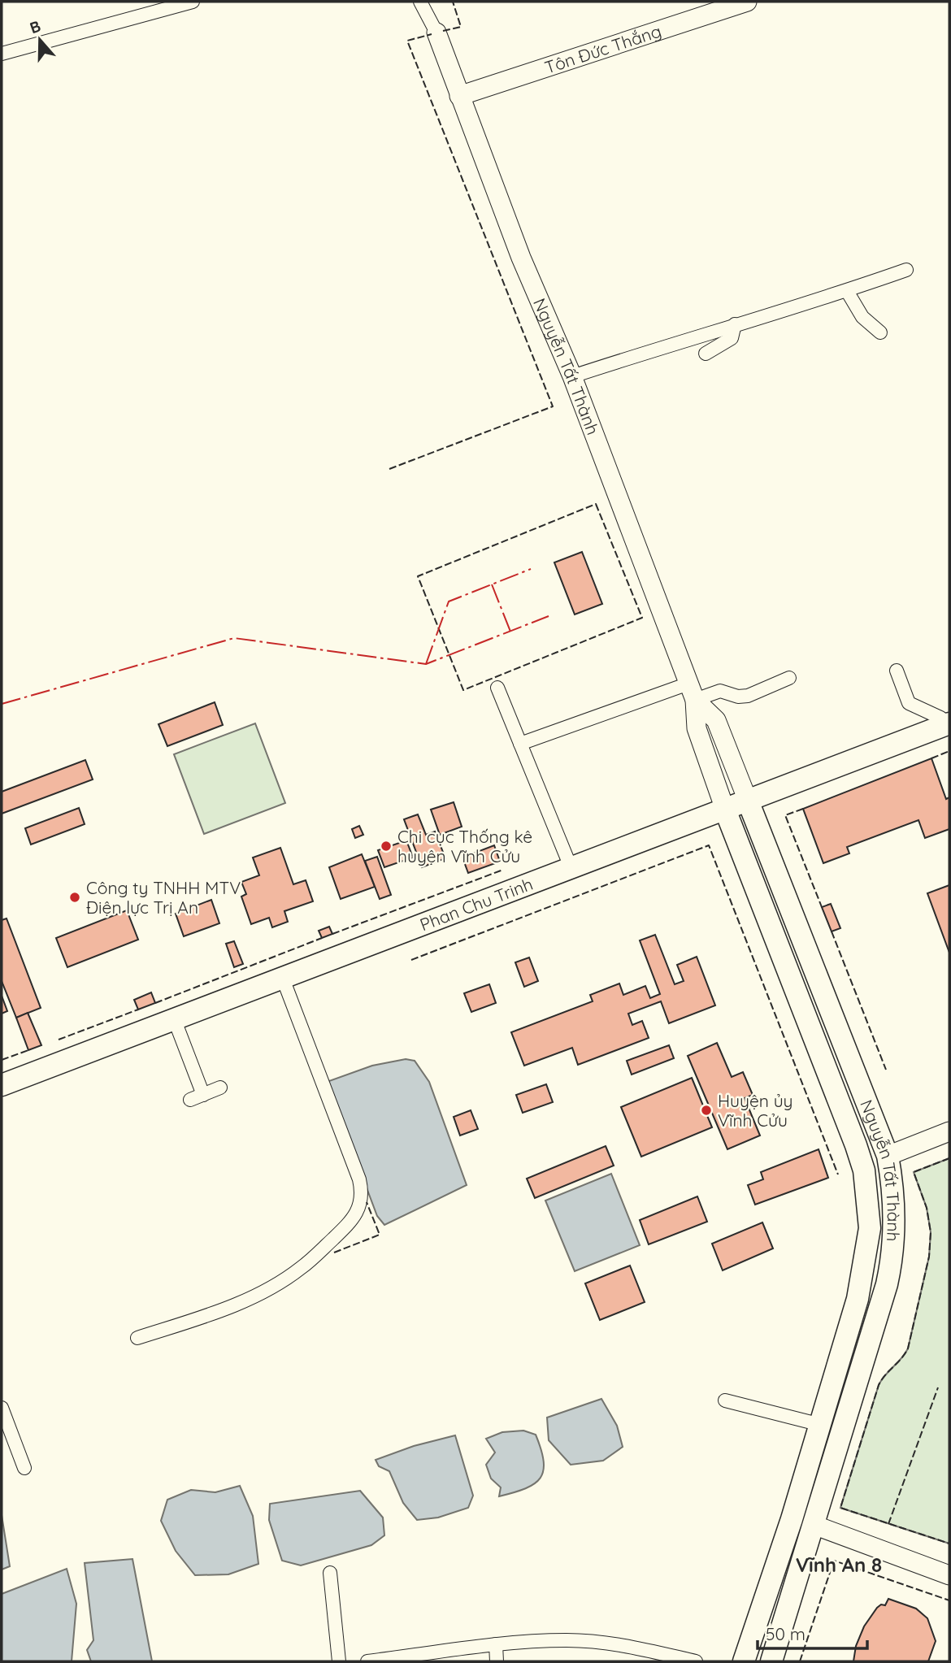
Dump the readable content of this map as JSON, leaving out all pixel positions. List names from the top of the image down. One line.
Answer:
{"streets":{"main road":["Tôn Đức Thắng","Nguyễn Tất Thành","Phan Chu Trinh"]},"crossings":[["Tôn Đức Thắng","Nguyễn Tất Thành"],["Nguyễn Tất Thành","Phan Chu Trinh"]],"districts":["Vĩnh An 8"],"places":["Chi cục Thống kê huyện Vĩnh Cửu","Công ty TNHH MTV Điện lực Trị An","Huyện ủy Vĩnh Cửu"],"scale_bar":"50 m","north":"top"}
